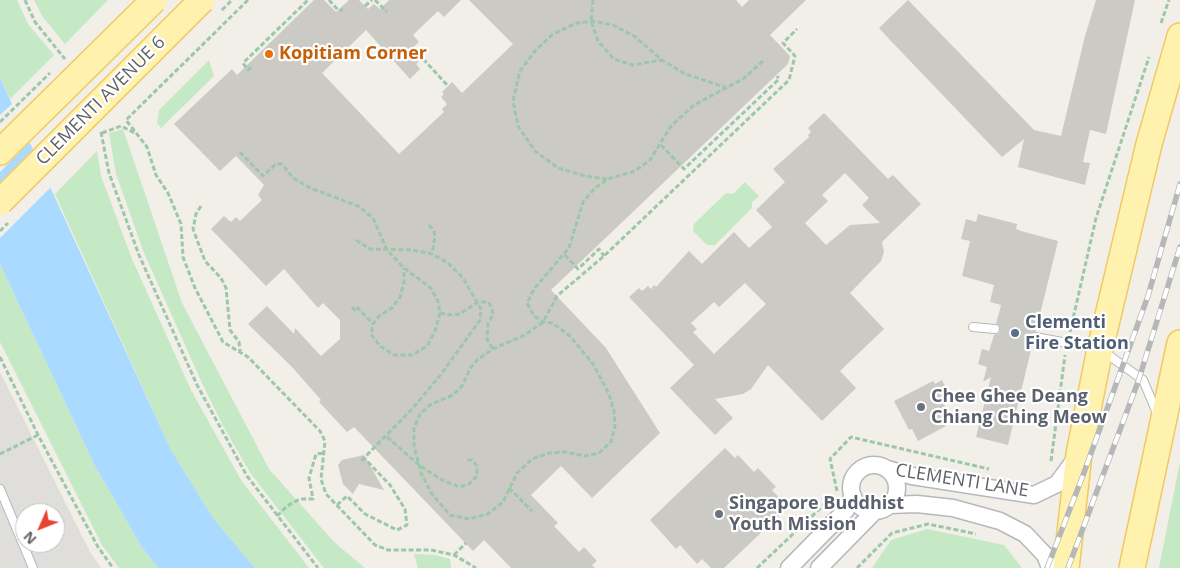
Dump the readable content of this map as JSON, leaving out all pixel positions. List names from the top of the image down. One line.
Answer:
{"streets":{"main road":["CLEMENTI AVENUE 6"],"street":["CLEMENTI LANE"]},"places":["Kopitiam Corner","Clementi Fire Station","Chee Ghee Deang Chiang Ching Meow","Singapore Buddhist Youth Mission"],"north":"bottom left"}
